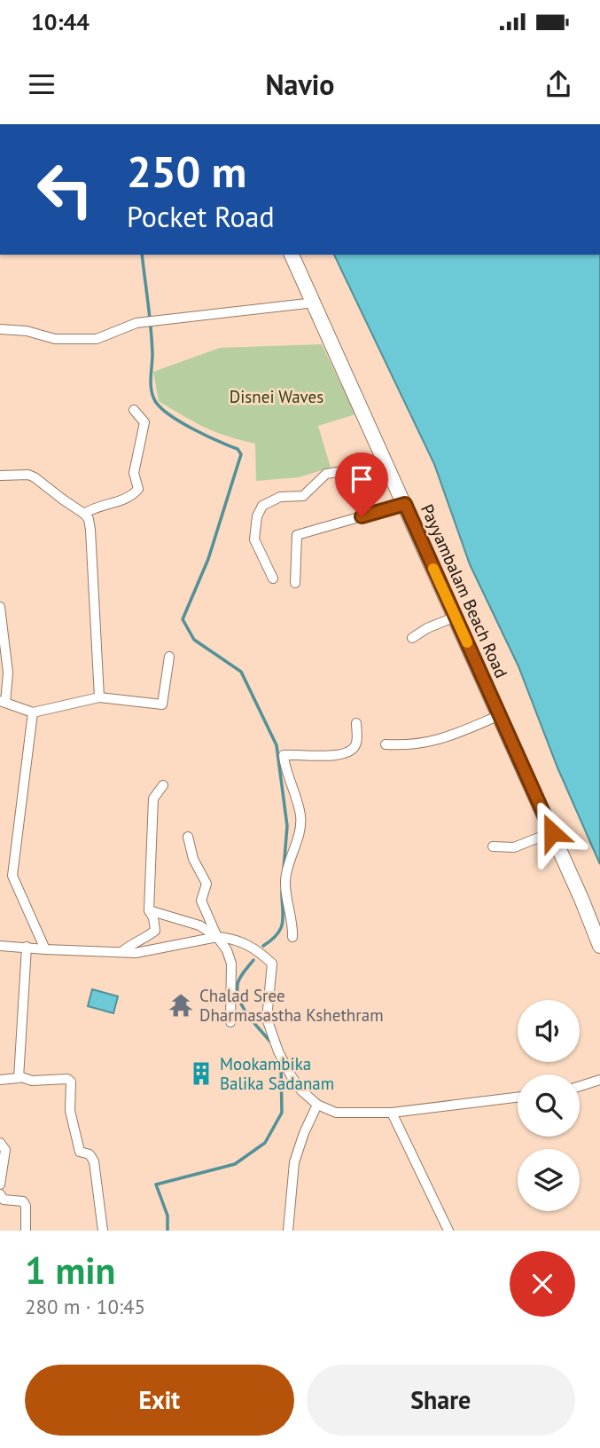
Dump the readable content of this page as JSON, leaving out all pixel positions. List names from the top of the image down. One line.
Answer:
{"streets":{"main road":["Payyambalam Beach Road"]},"parks":["Disnei Waves"],"places":{"temple":["Chalad Sree Dharmasastha Kshethram"],"building":["Mookambika Balika Sadanam"]},"page":{"status":"10:44","header":"Navio","turn":["250 m","Pocket Road"],"heading":["1 min","280 m · 10:45"],"buttons":["Exit","Share"]}}
